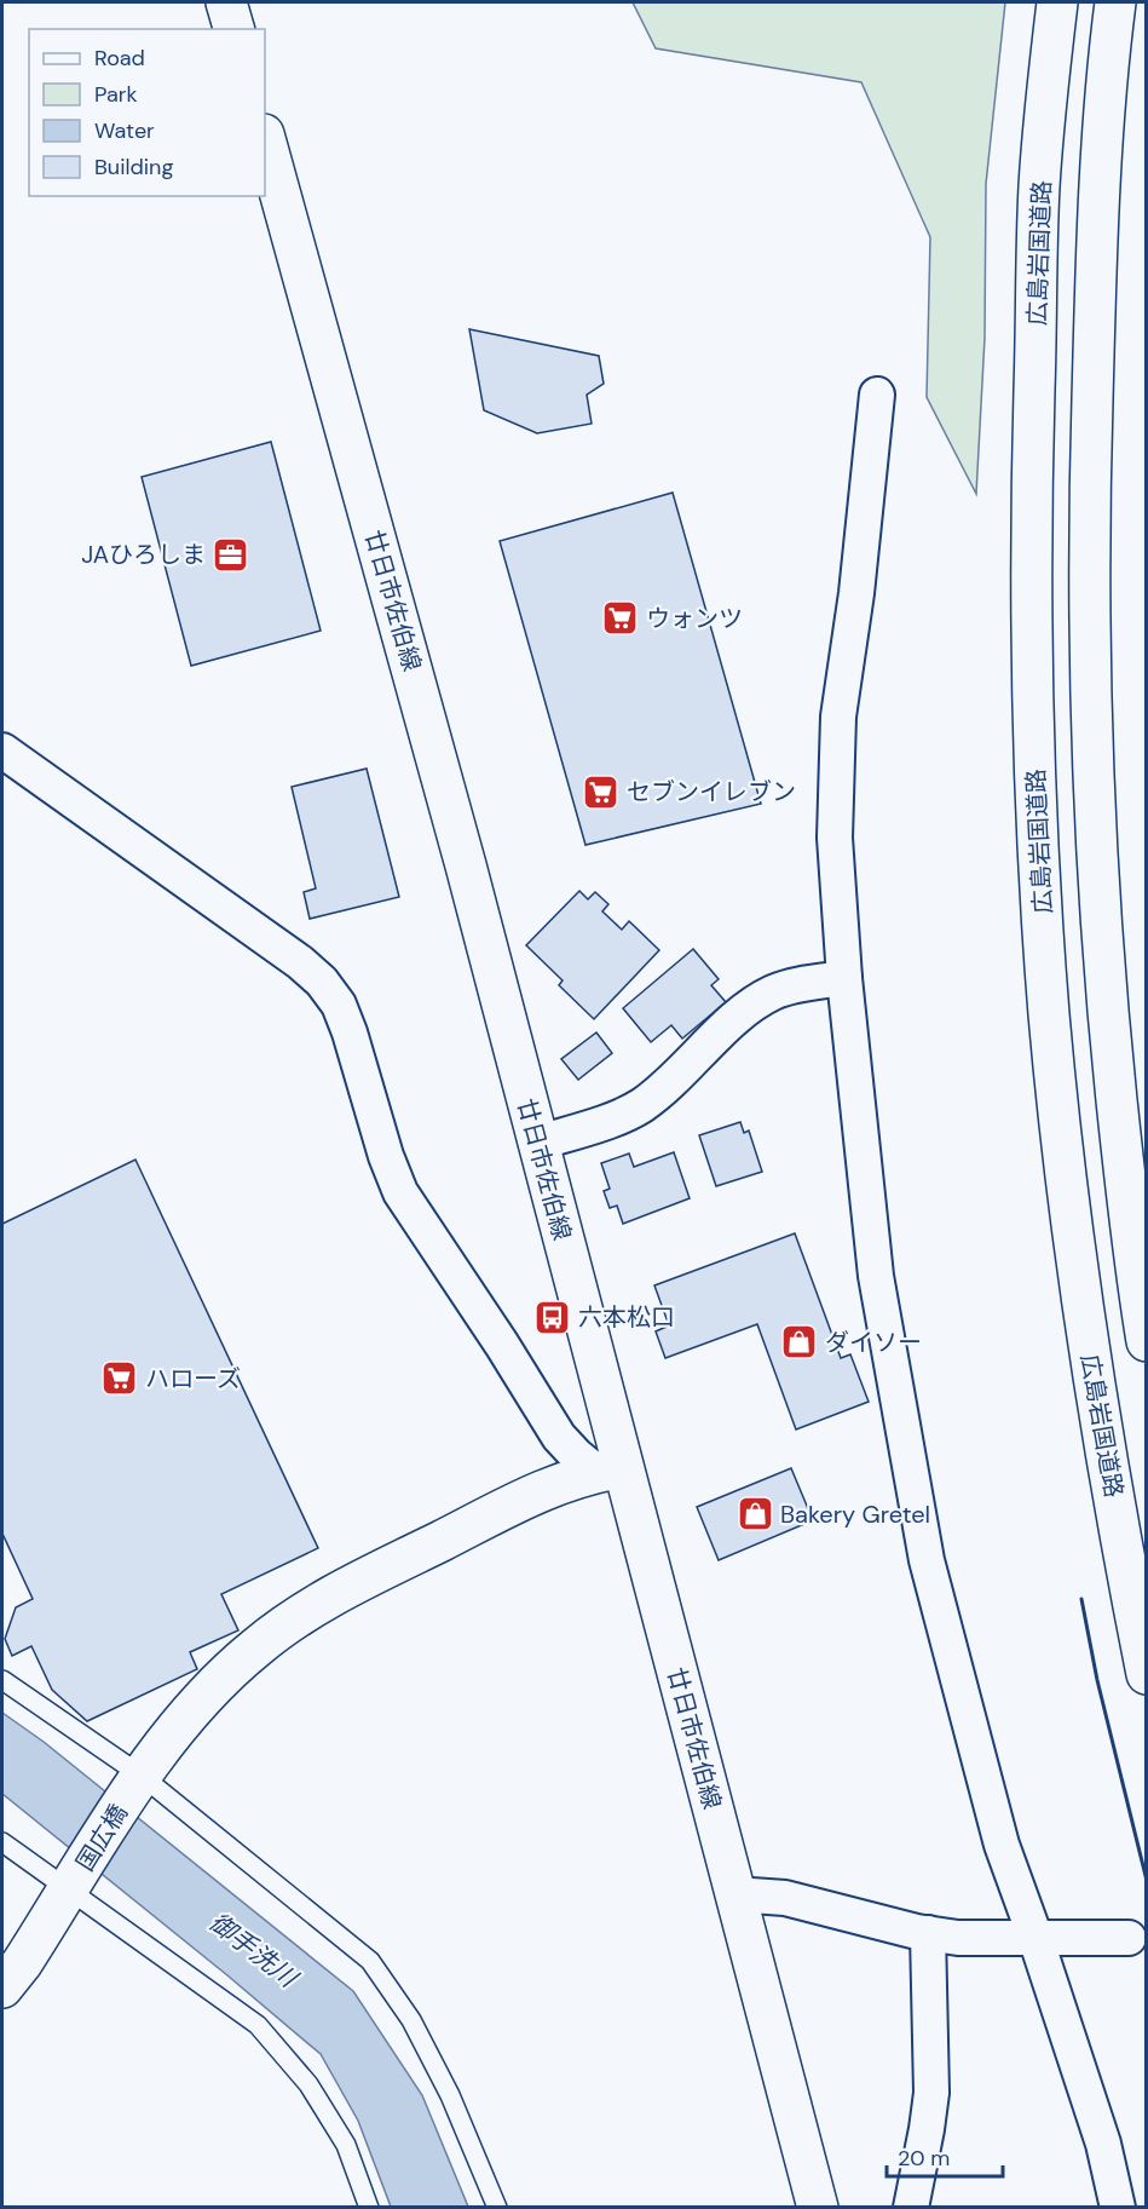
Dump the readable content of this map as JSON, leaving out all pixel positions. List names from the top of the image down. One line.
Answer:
{"streets":{"main road":["広島岩国道路","廿日市佐伯線","国広橋"]},"crossings":[["廿日市佐伯線","国広橋"]],"water":["御手洗川"],"places":{"office":["JAひろしま"],"supermarket":["ウォンツ","セブンイレブン","ハローズ"],"bus stop":["六本松口"],"shop":["ダイソー","Bakery Gretel"]},"legend":["Road","Park","Water","Building"],"scale_bar":"20 m"}
